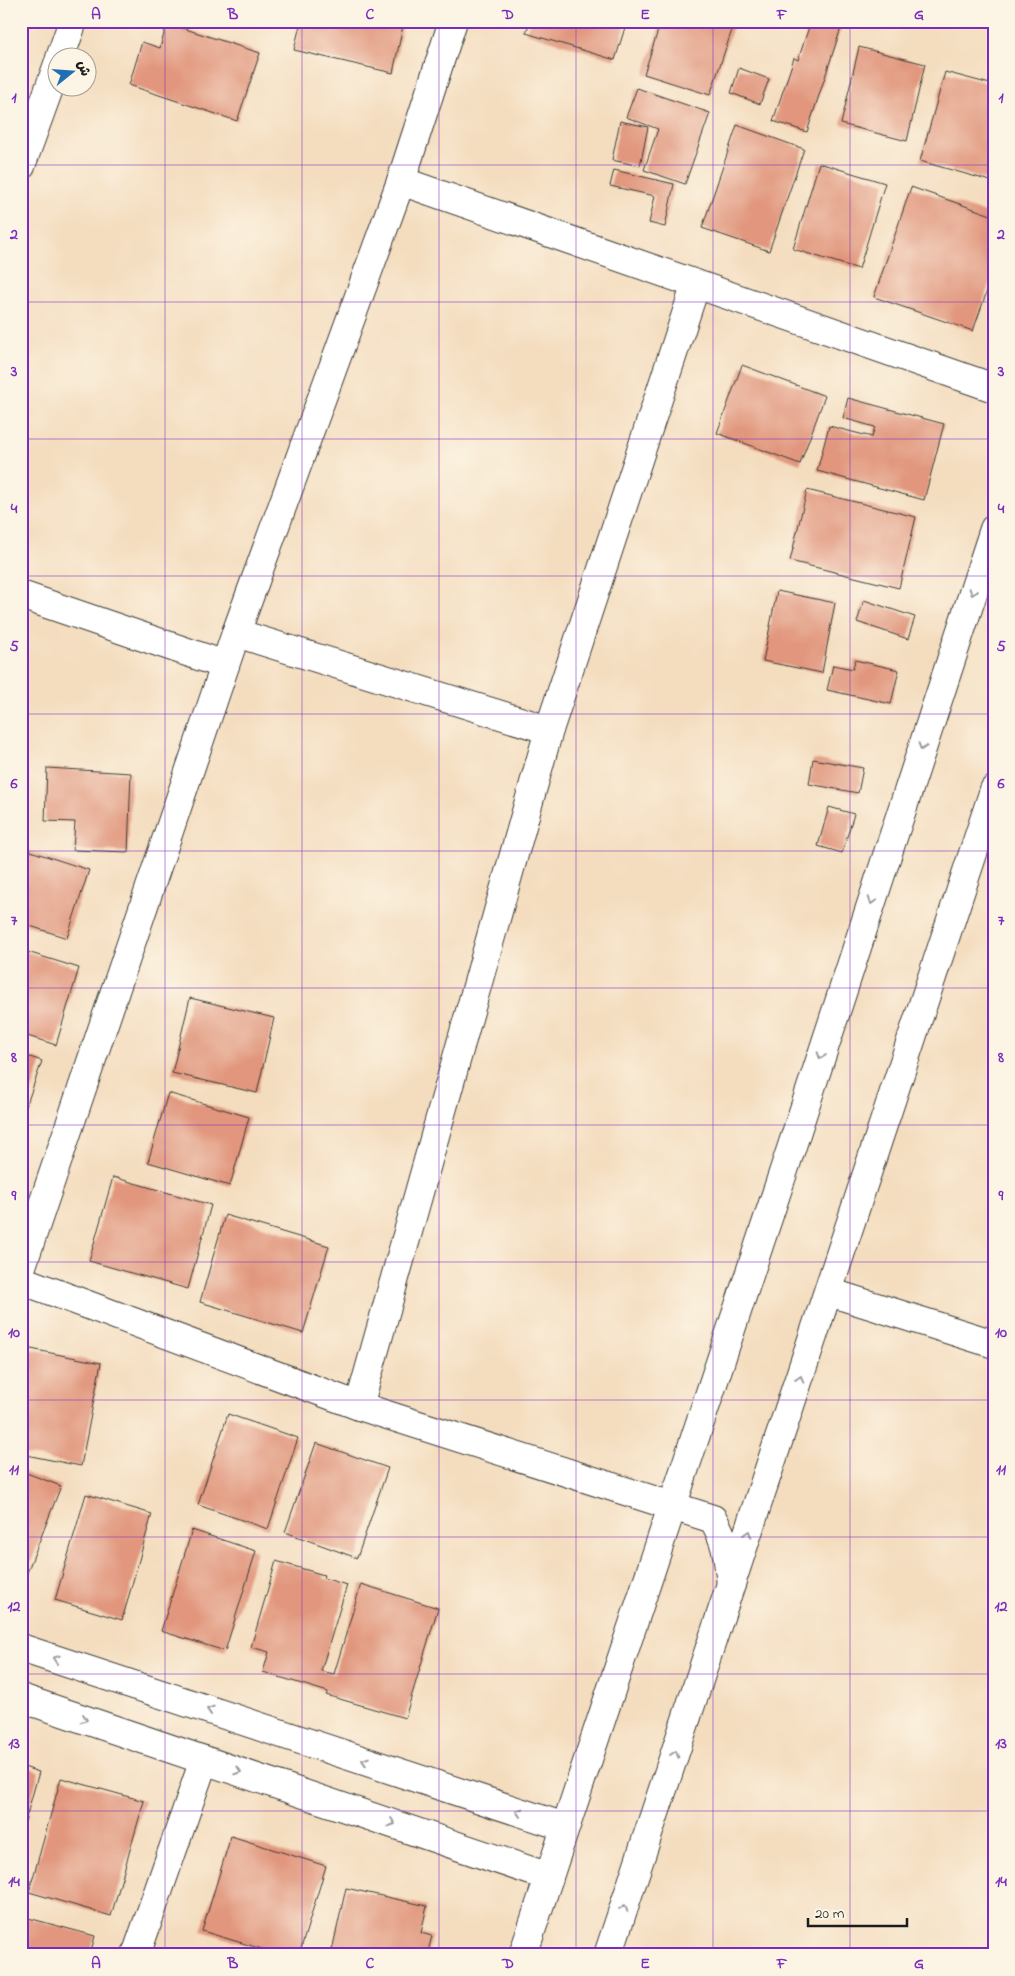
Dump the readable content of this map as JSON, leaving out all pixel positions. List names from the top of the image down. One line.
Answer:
{"scale_bar":"20 m","north":"right","grid":{"columns":["A","B","C","D","E","F","G"],"rows":["1","2","3","4","5","6","7","8","9","10","11","12","13","14"]}}
